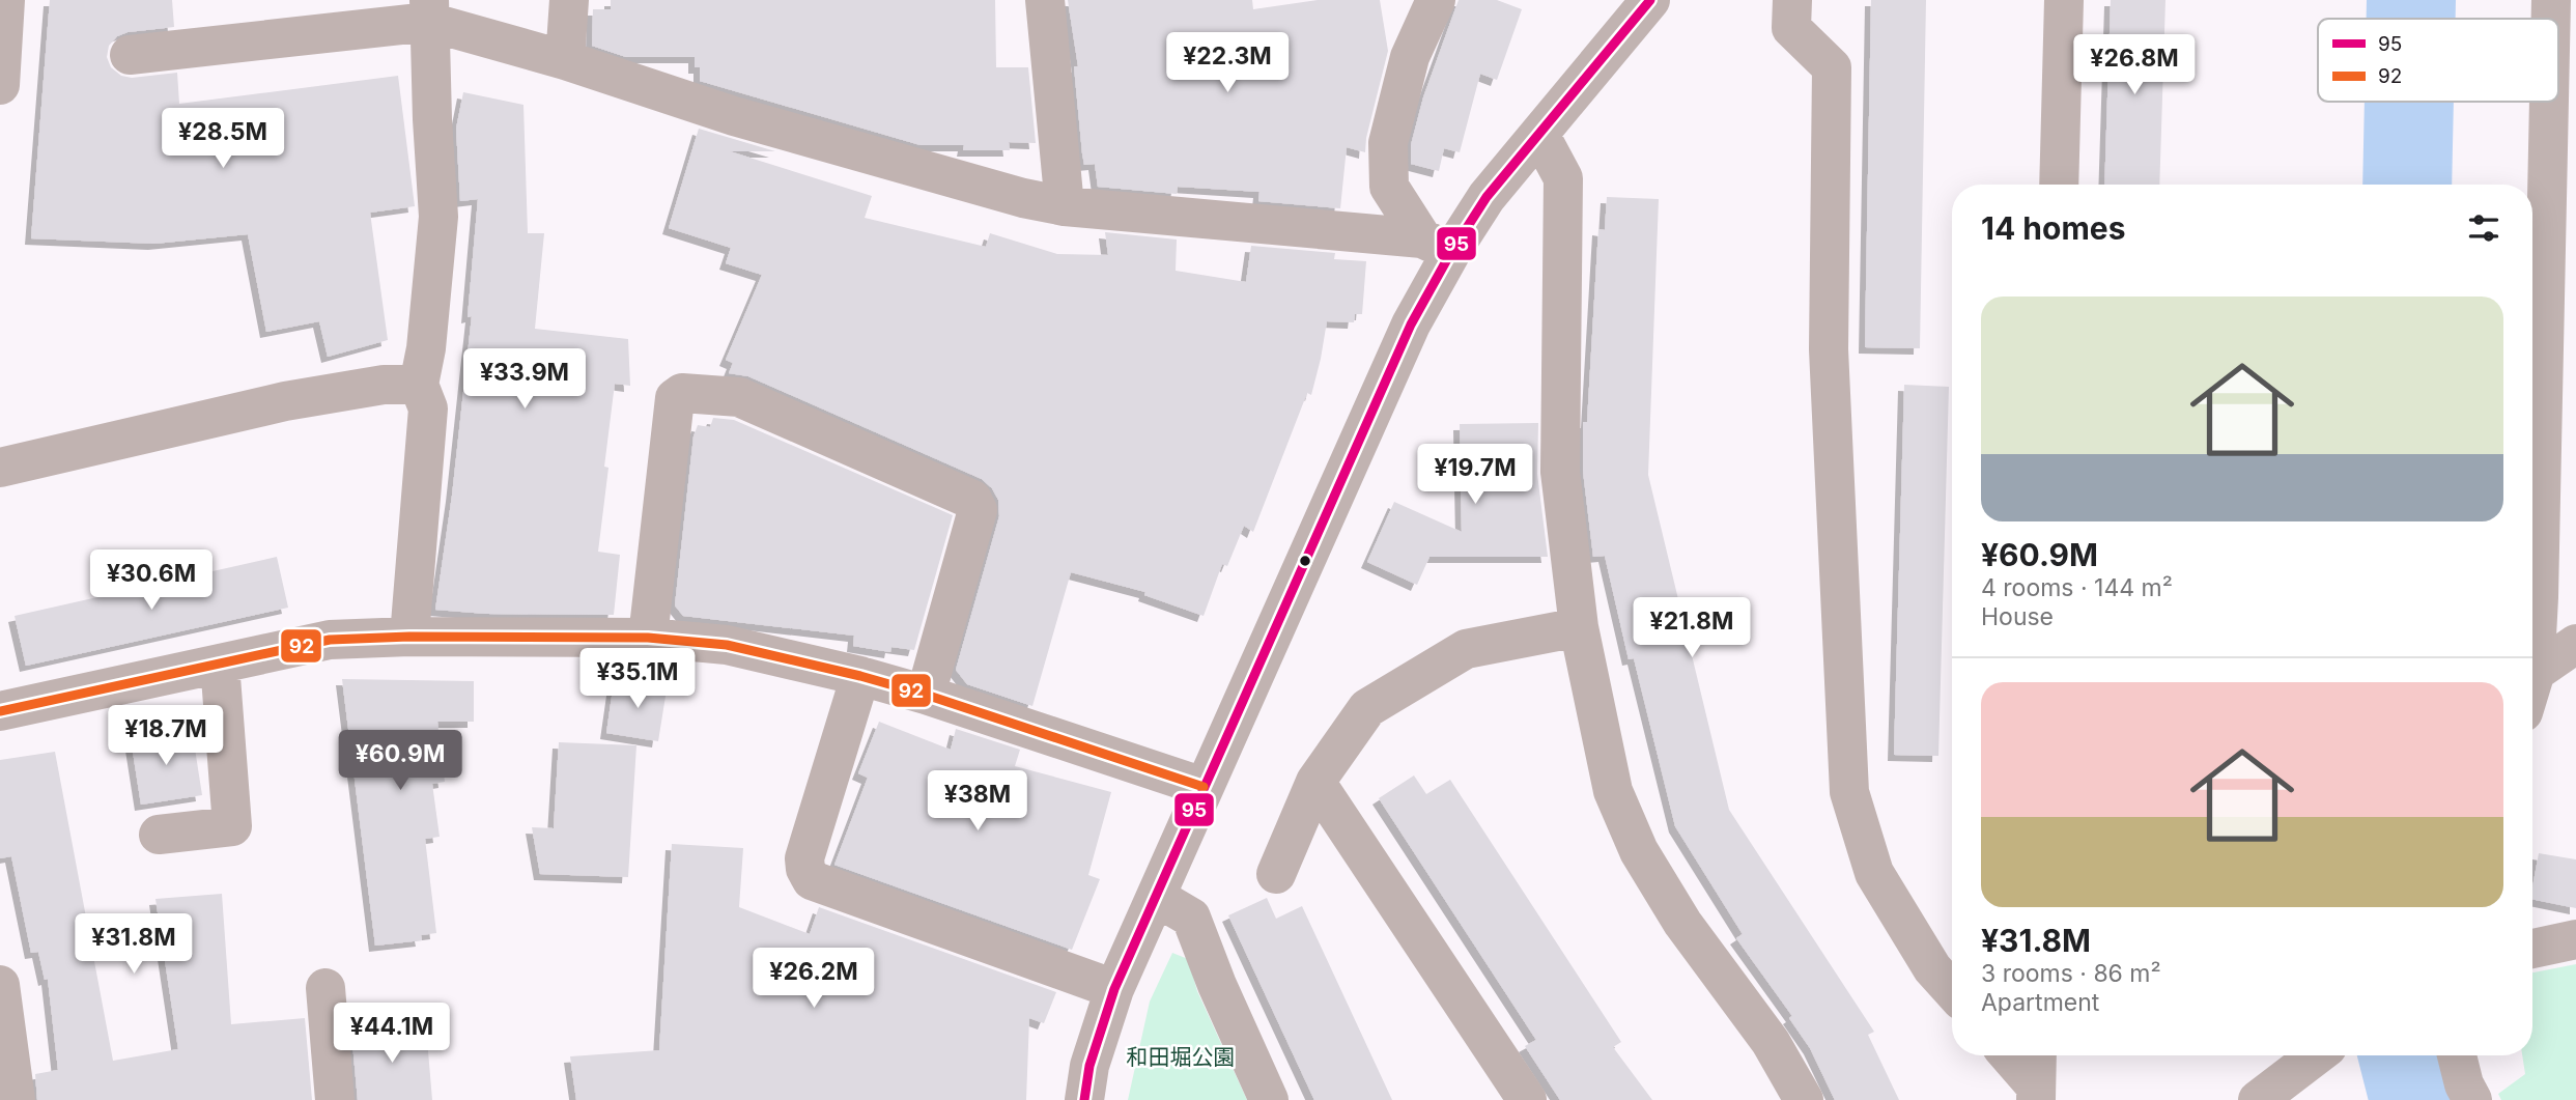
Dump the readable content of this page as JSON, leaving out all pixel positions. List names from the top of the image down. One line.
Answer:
{"parks":["和田堀公園"],"lines":["transit line 95","transit line 92"],"legend":["95","92"],"page":{"price":["¥22.3M","¥26.8M","¥28.5M","¥33.9M","¥19.7M","¥30.6M","¥21.8M","¥35.1M","¥18.7M","¥60.9M","¥38M","¥31.8M","¥26.2M","¥44.1M"],"heading":"14 homes","list":[{"name":"¥60.9M","note":"4 rooms · 144 m² · House"},{"name":"¥31.8M","note":"3 rooms · 86 m² · Apartment"}]}}
